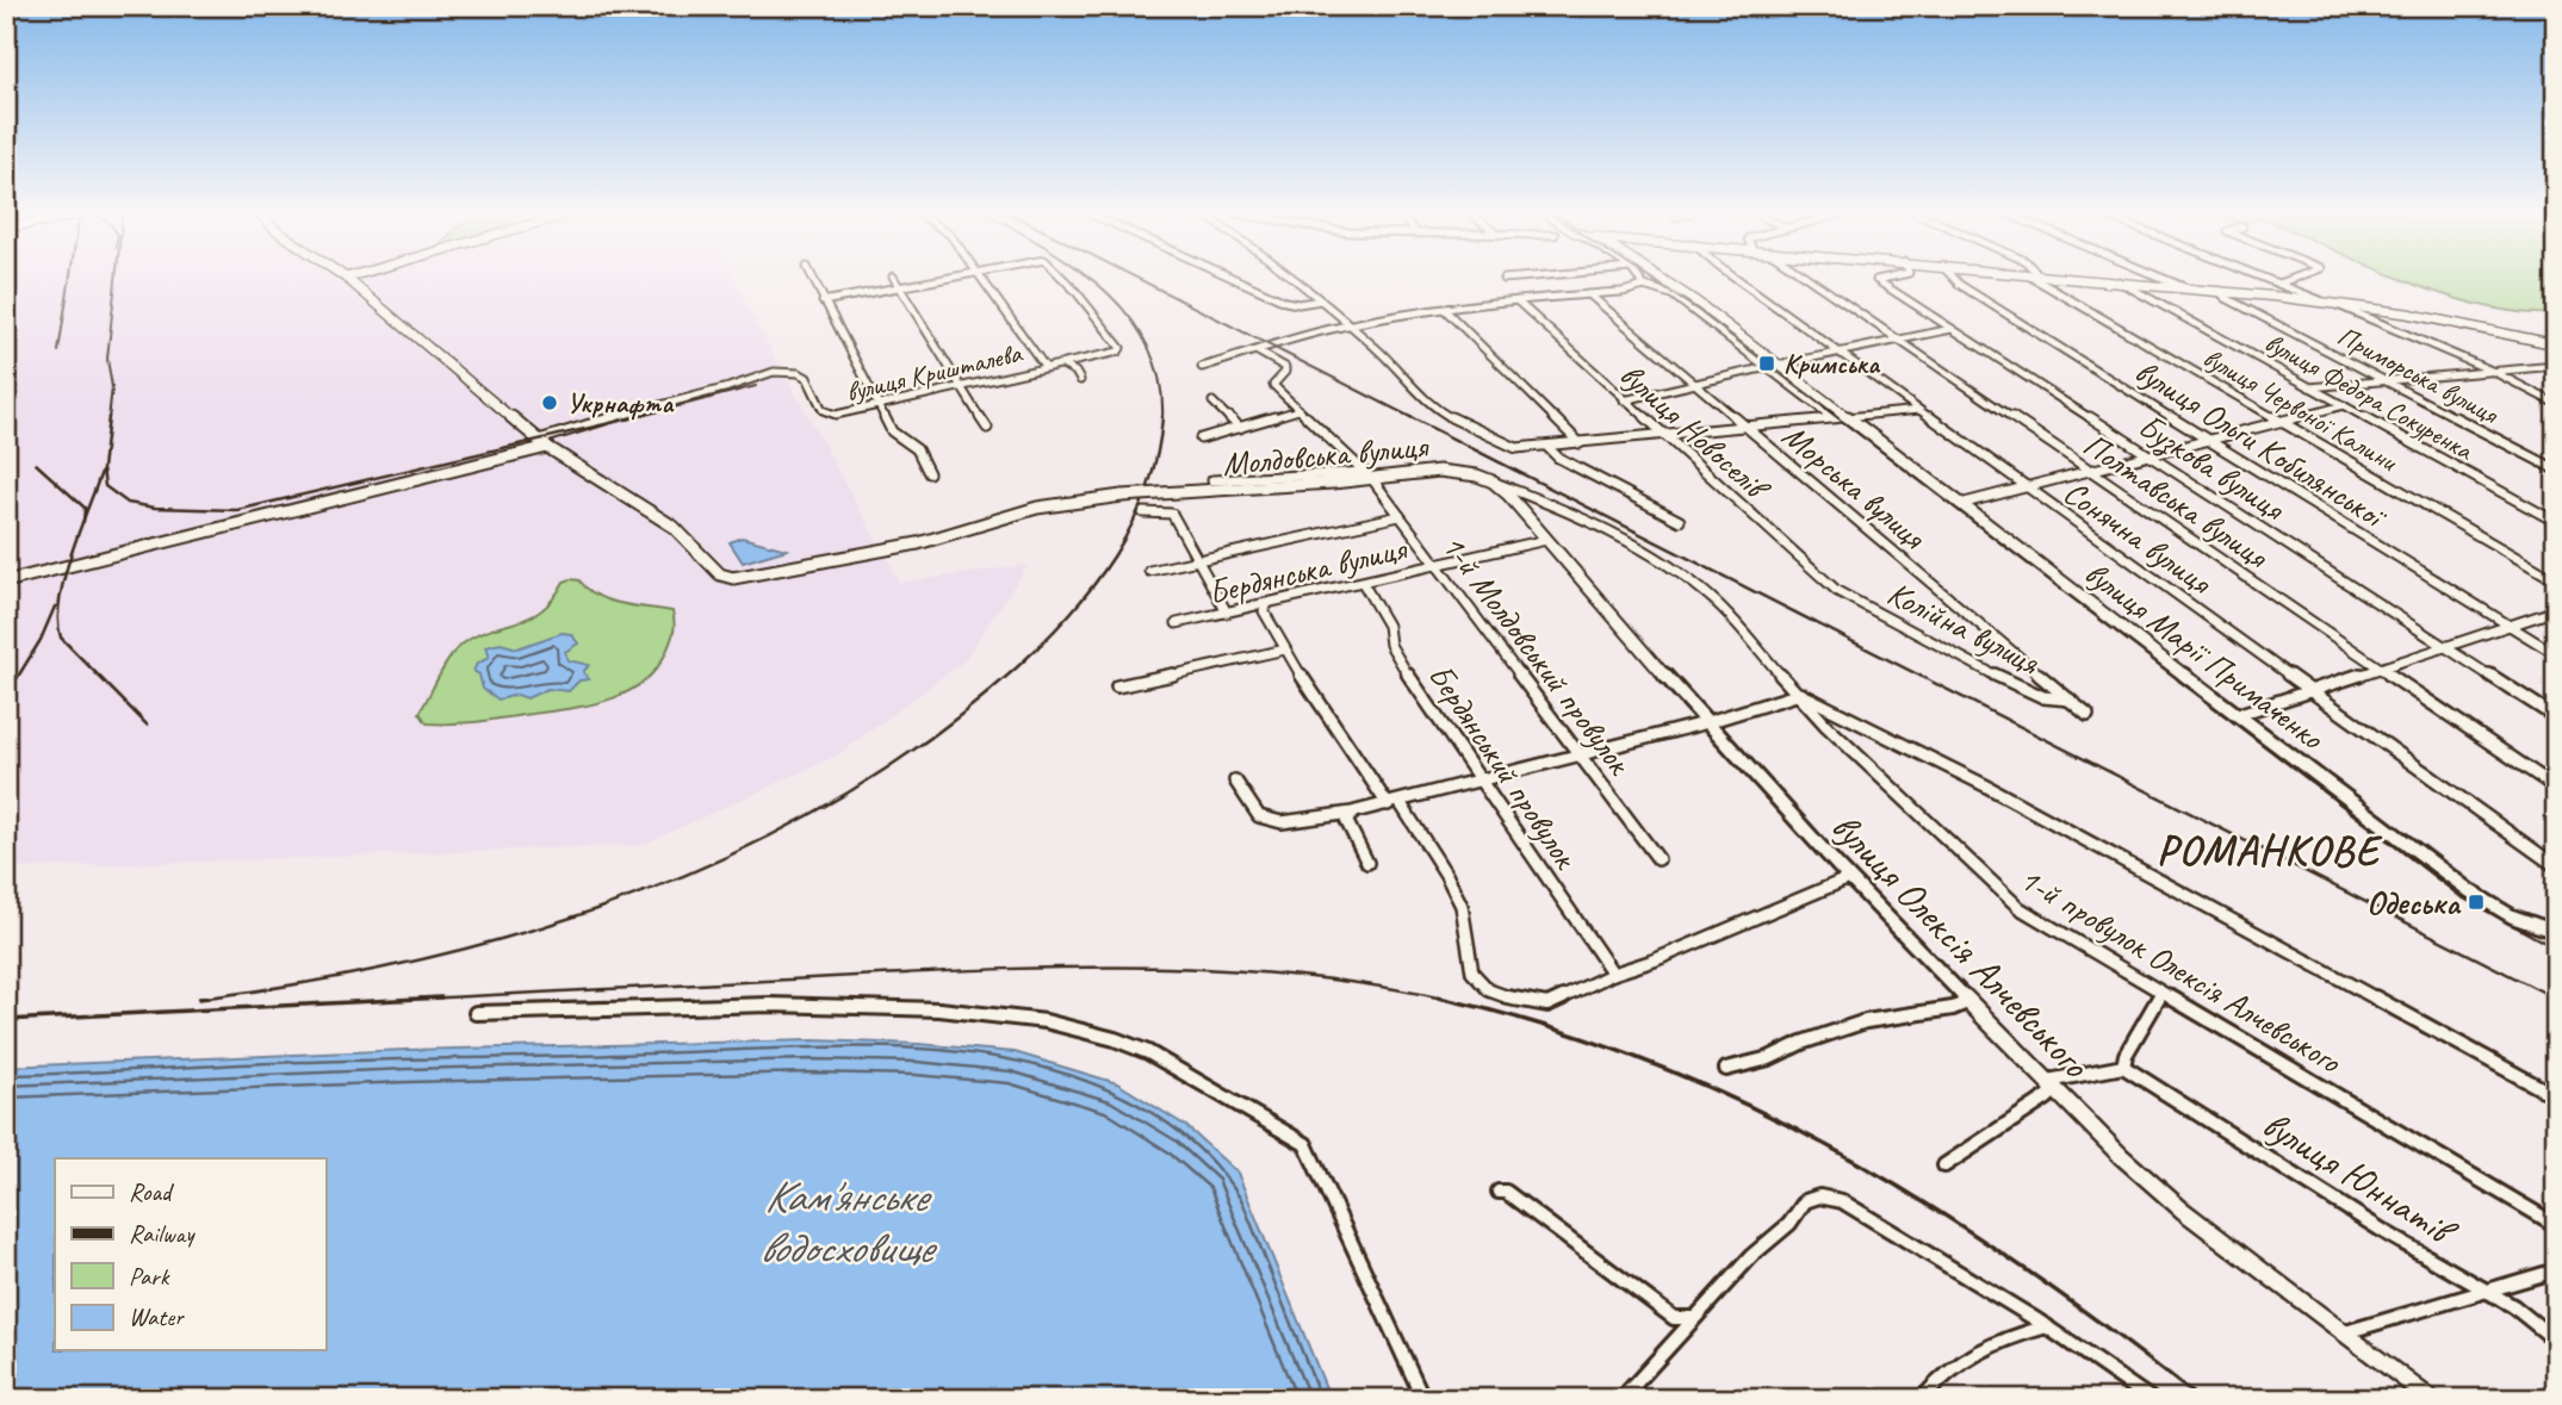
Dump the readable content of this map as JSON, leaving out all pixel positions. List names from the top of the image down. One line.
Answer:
{"streets":{"street":["вулиця Кришталева","Приморська вулиця","вулиця Федора Сокуренка","вулиця Червоної Калини","вулиця Новоселів","вулиця Ольги Кобилянської","Молдовська вулиця","Бузкова вулиця","Морська вулиця","Полтавська вулиця","Сонячна вулиця","Бердянська вулиця","Колійна вулиця","1-й Молдовський провулок","вулиця Марії Примаченко","Бердянський провулок","вулиця Олексія Алчевського","1-й провулок Олексія Алчевського","вулиця Юннатів"]},"crossings":[["вулиця Кришталева","Молдовська вулиця"],["вулиця Новоселів","Колійна вулиця"],["Молдовська вулиця","1-й Молдовський провулок"],["Молдовська вулиця","вулиця Олексія Алчевського"],["Молдовська вулиця","1-й провулок Олексія Алчевського"],["Морська вулиця","Колійна вулиця"],["Бердянська вулиця","1-й Молдовський провулок"],["Бердянська вулиця","Бердянський провулок"],["Бердянська вулиця","вулиця Олексія Алчевського"],["вулиця Олексія Алчевського","1-й провулок Олексія Алчевського"]],"districts":["РОМАНКОВЕ"],"water":["Кам'янське водосховище"],"places":{"transit":["Кримська","Одеська"],"other":["Укрнафта"]},"legend":["Road","Railway","Park","Water"]}
